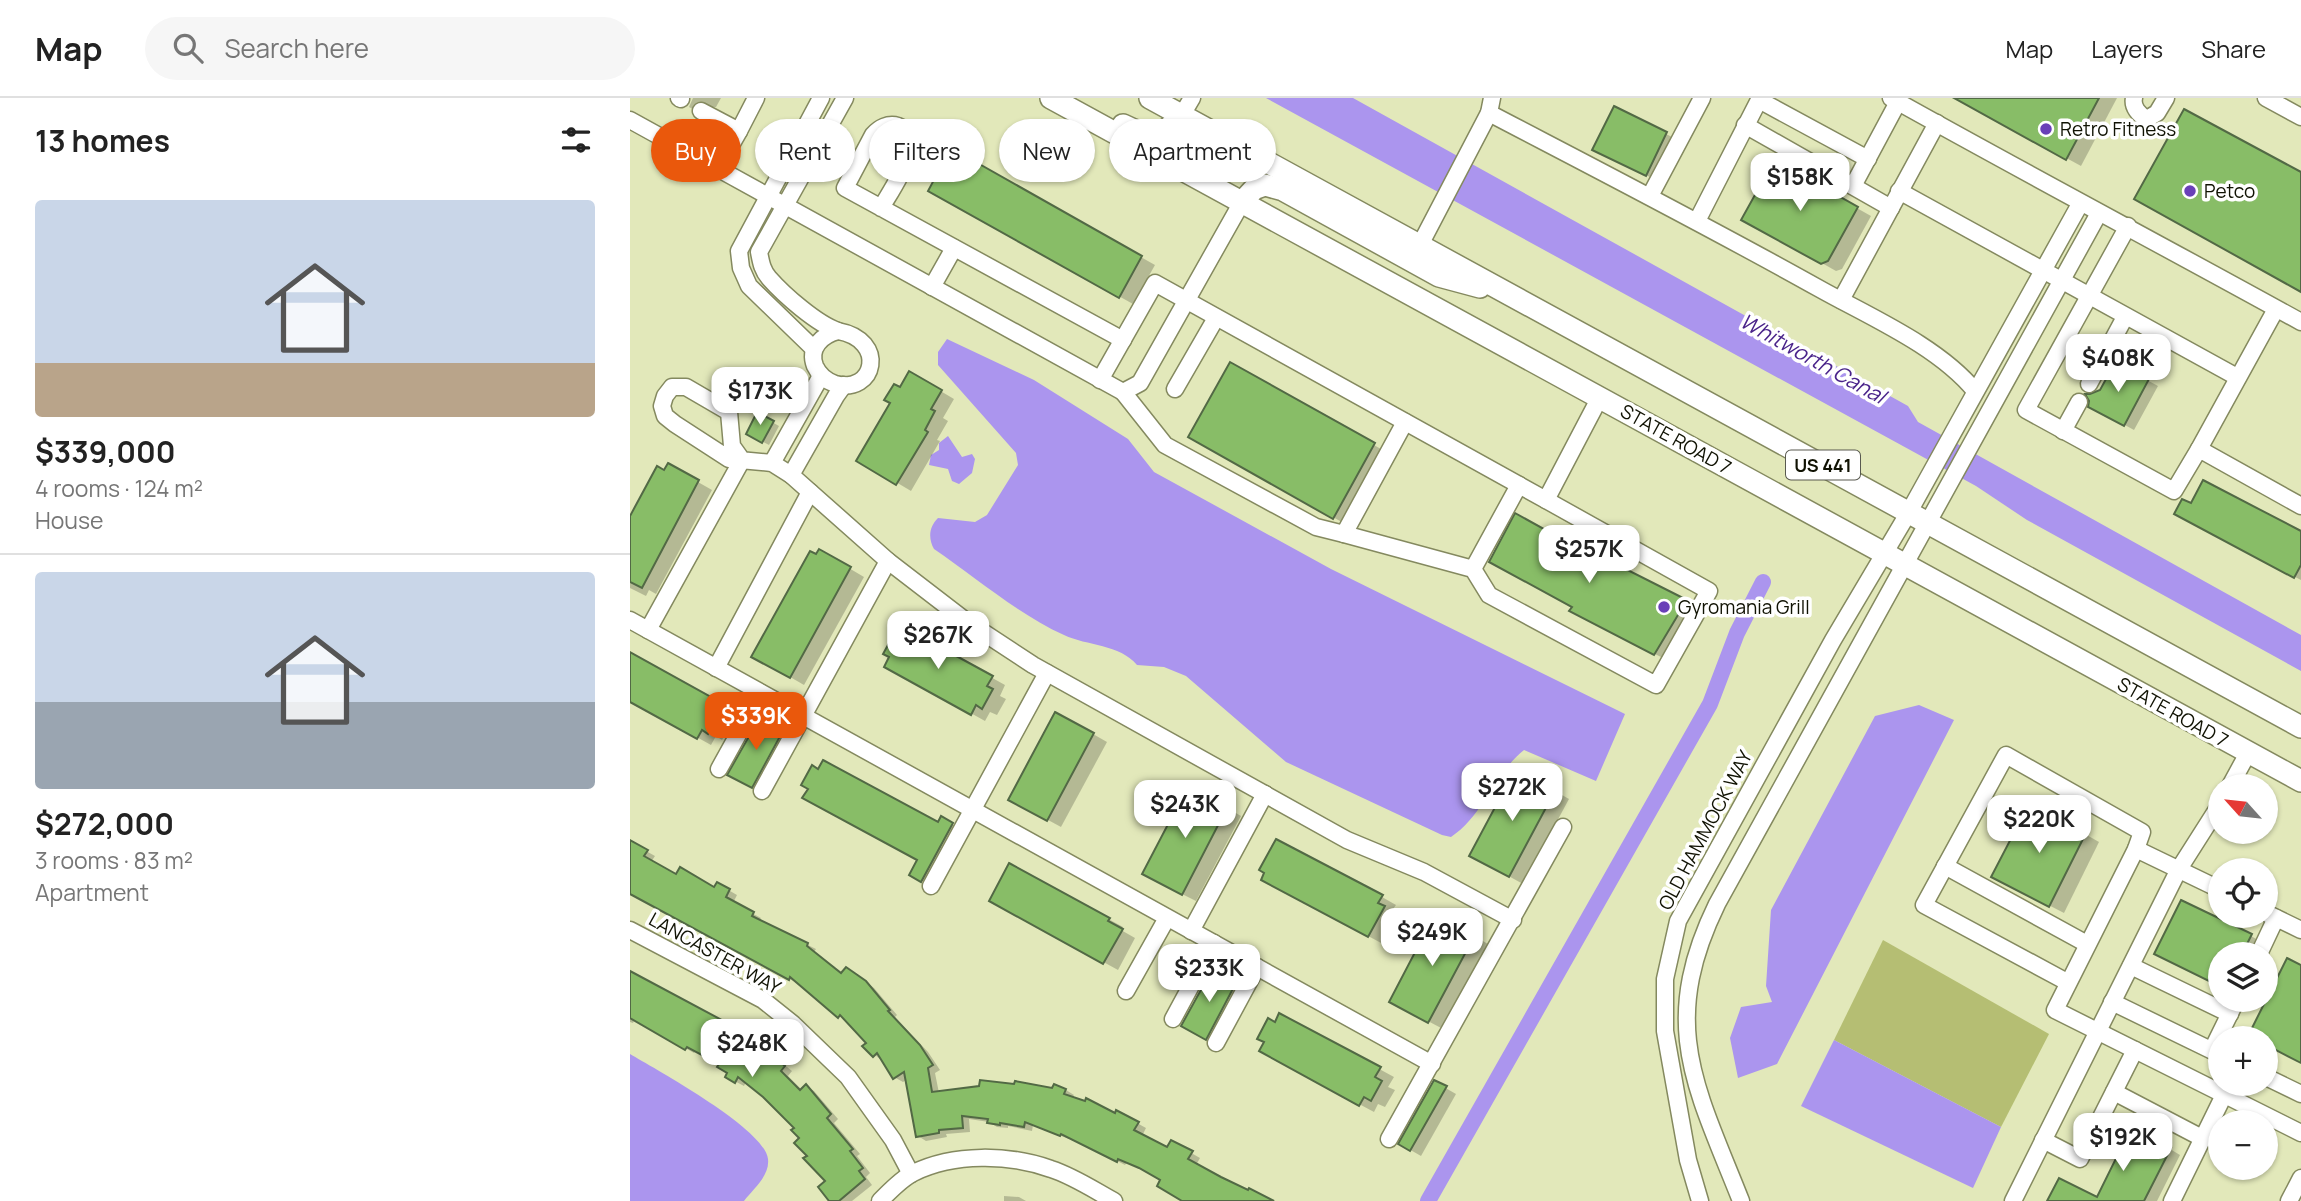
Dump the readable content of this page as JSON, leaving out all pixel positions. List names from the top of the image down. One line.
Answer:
{"streets":{"main road":["STATE ROAD 7","US 441"],"street":["OLD HAMMOCK WAY","LANCASTER WAY"]},"crossings":[["STATE ROAD 7","OLD HAMMOCK WAY"],["US 441","OLD HAMMOCK WAY"]],"water":["Whitworth Canal"],"places":["Retro Fitness","Petco","Gyromania Grill"],"north":"top left","page":{"header":"Map","search":"Search here","nav":["Map","Layers","Share"],"heading":"13 homes","chip":["Buy","Rent","Filters","New","Apartment"],"price":["$158K","$408K","$173K","$257K","$267K","$339K","$272K","$243K","$220K","$249K","$233K","$248K","$192K"],"list":[{"name":"$339,000","note":"4 rooms · 124 m² · House"},{"name":"$272,000","note":"3 rooms · 83 m² · Apartment"}],"map_buttons":["+","−"]}}
